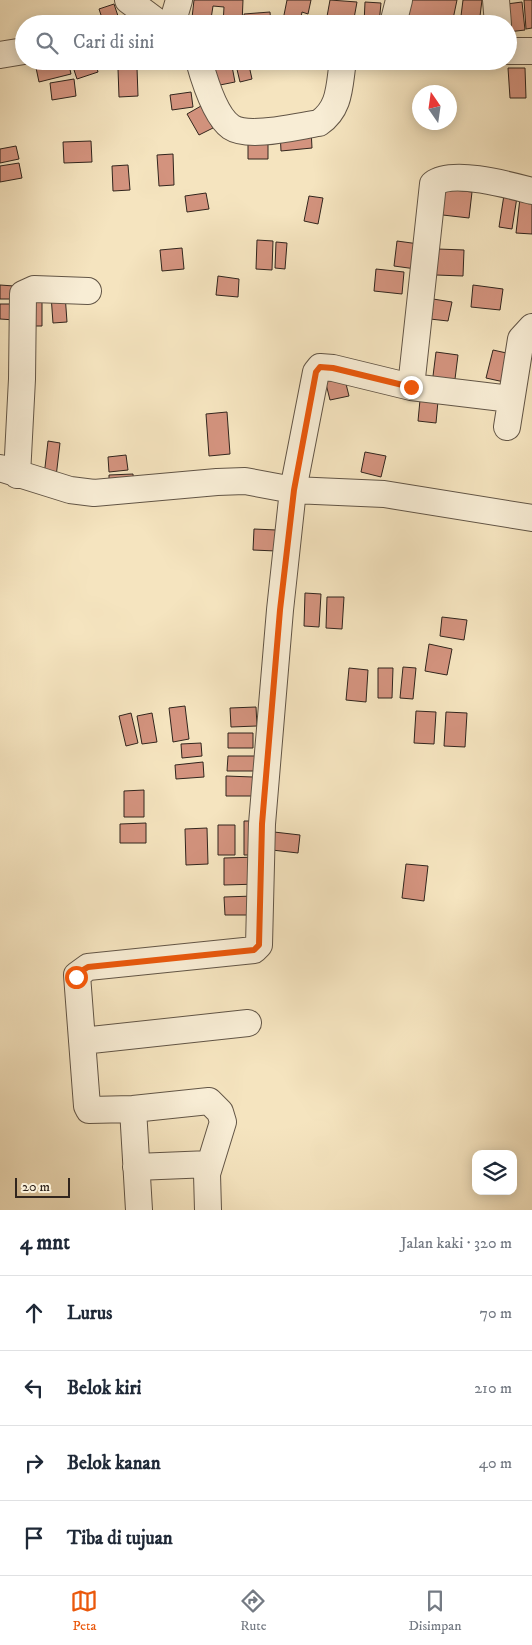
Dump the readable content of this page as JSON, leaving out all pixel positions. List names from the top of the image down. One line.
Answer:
{"scale_bar":"20 m","north":"top","page":{"search":"Cari di sini","scale":"20 m","heading":["4 mnt","Jalan kaki · 320 m"],"list":[["Lurus","70 m"],["Belok kiri","210 m"],["Belok kanan","40 m"],"Tiba di tujuan"],"nav":["Peta","Rute","Disimpan"]}}
